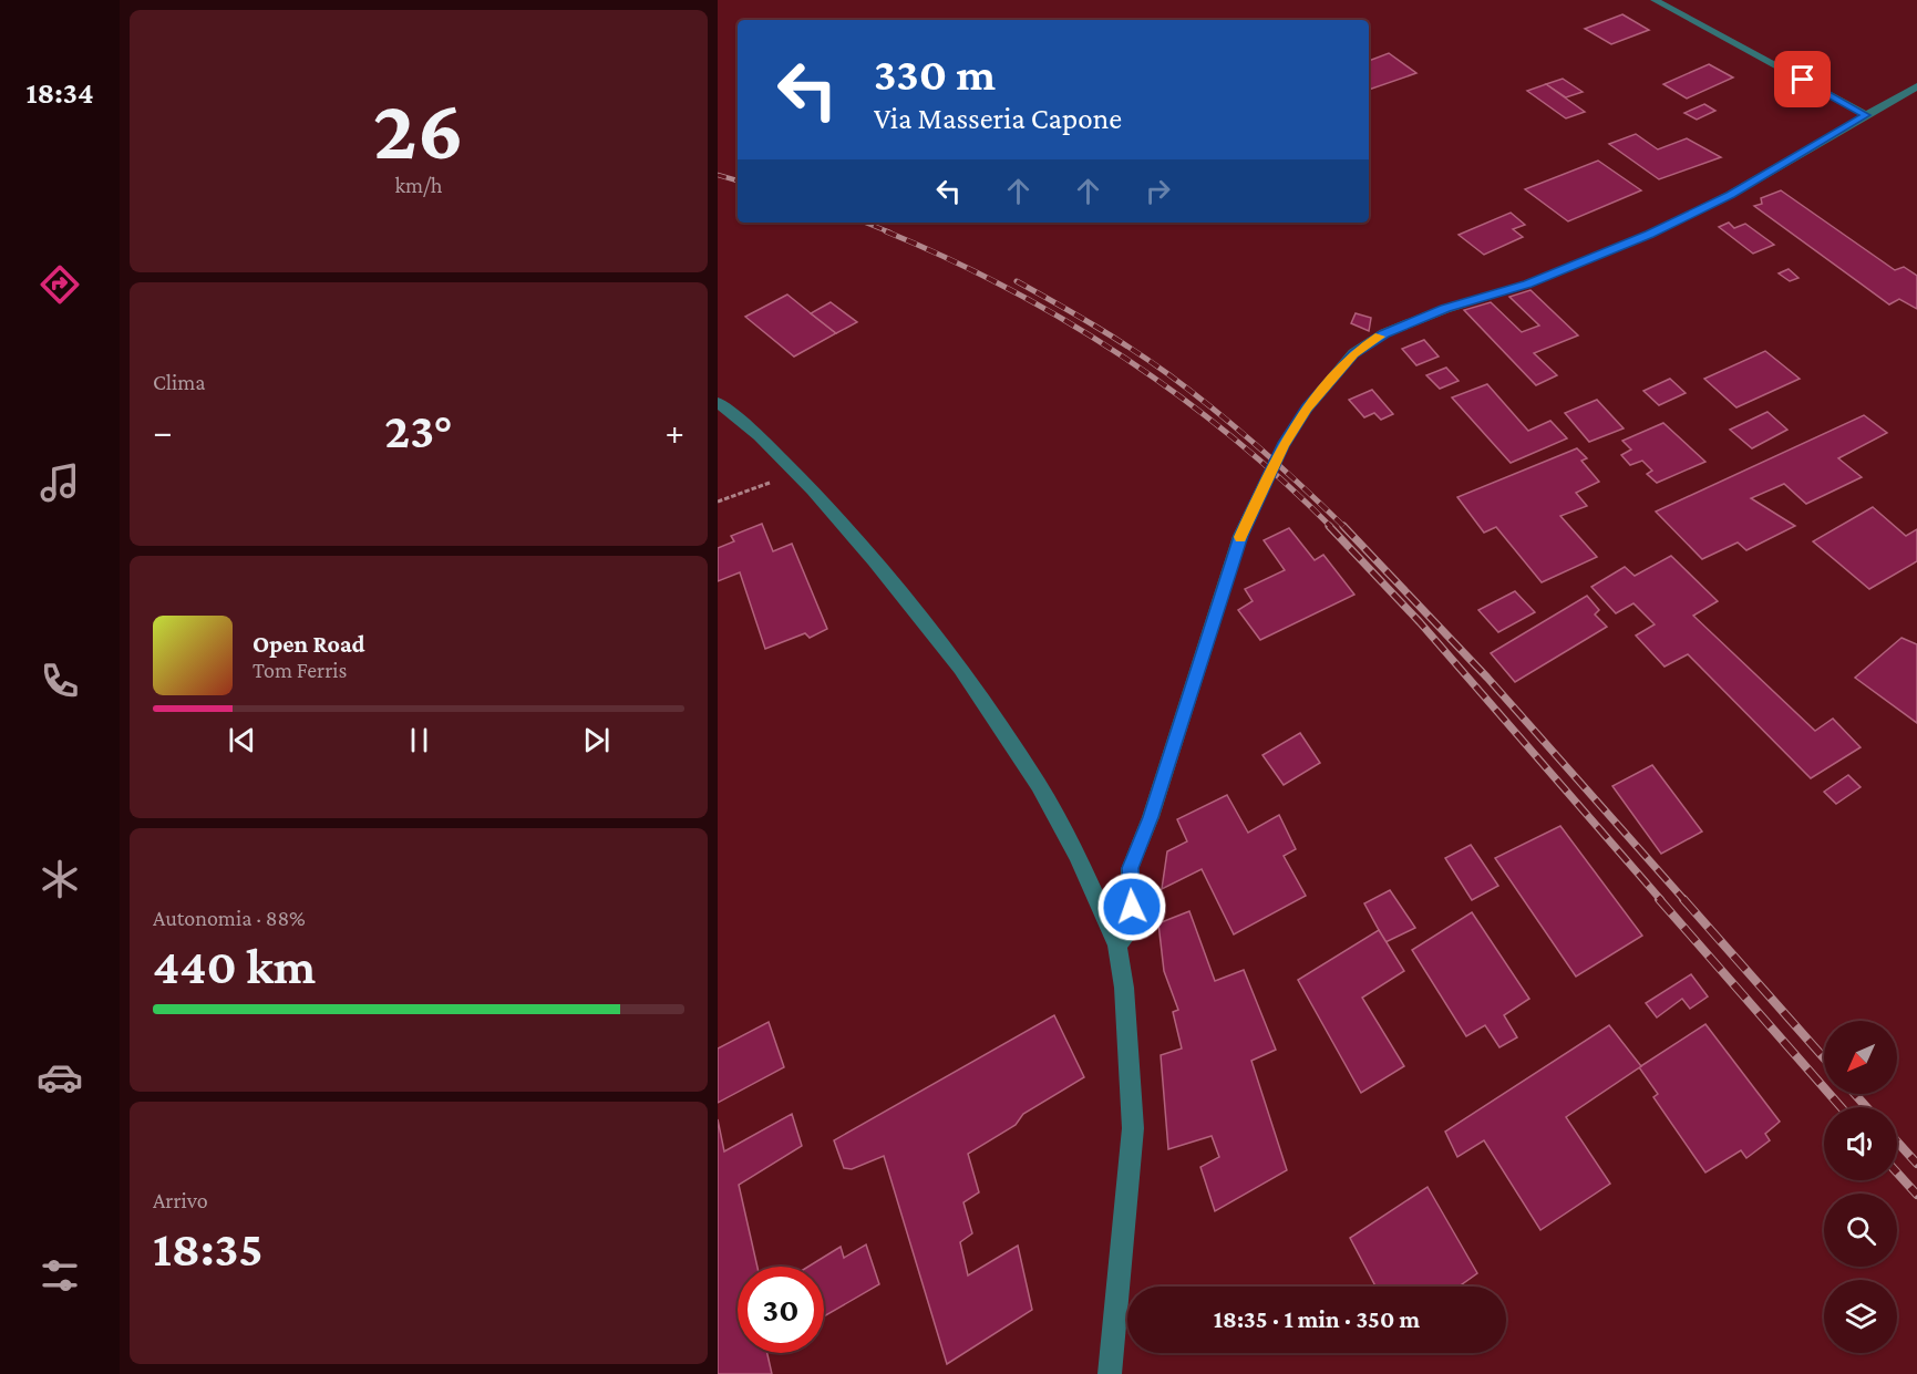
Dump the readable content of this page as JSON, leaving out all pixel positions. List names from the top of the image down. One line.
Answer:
{"north":"bottom left","page":{"tabs":"18:34","tile":[["26","km/h"],"Clima",["Autonomia · 88%","440 km"],["Arrivo","18:35"]],"turn":["330 m","Via Masseria Capone"],"heat":["−","23°","+"],"song":["Open Road","Tom Ferris"],"limit":"30","trip":"18:35 · 1 min · 350 m"}}
